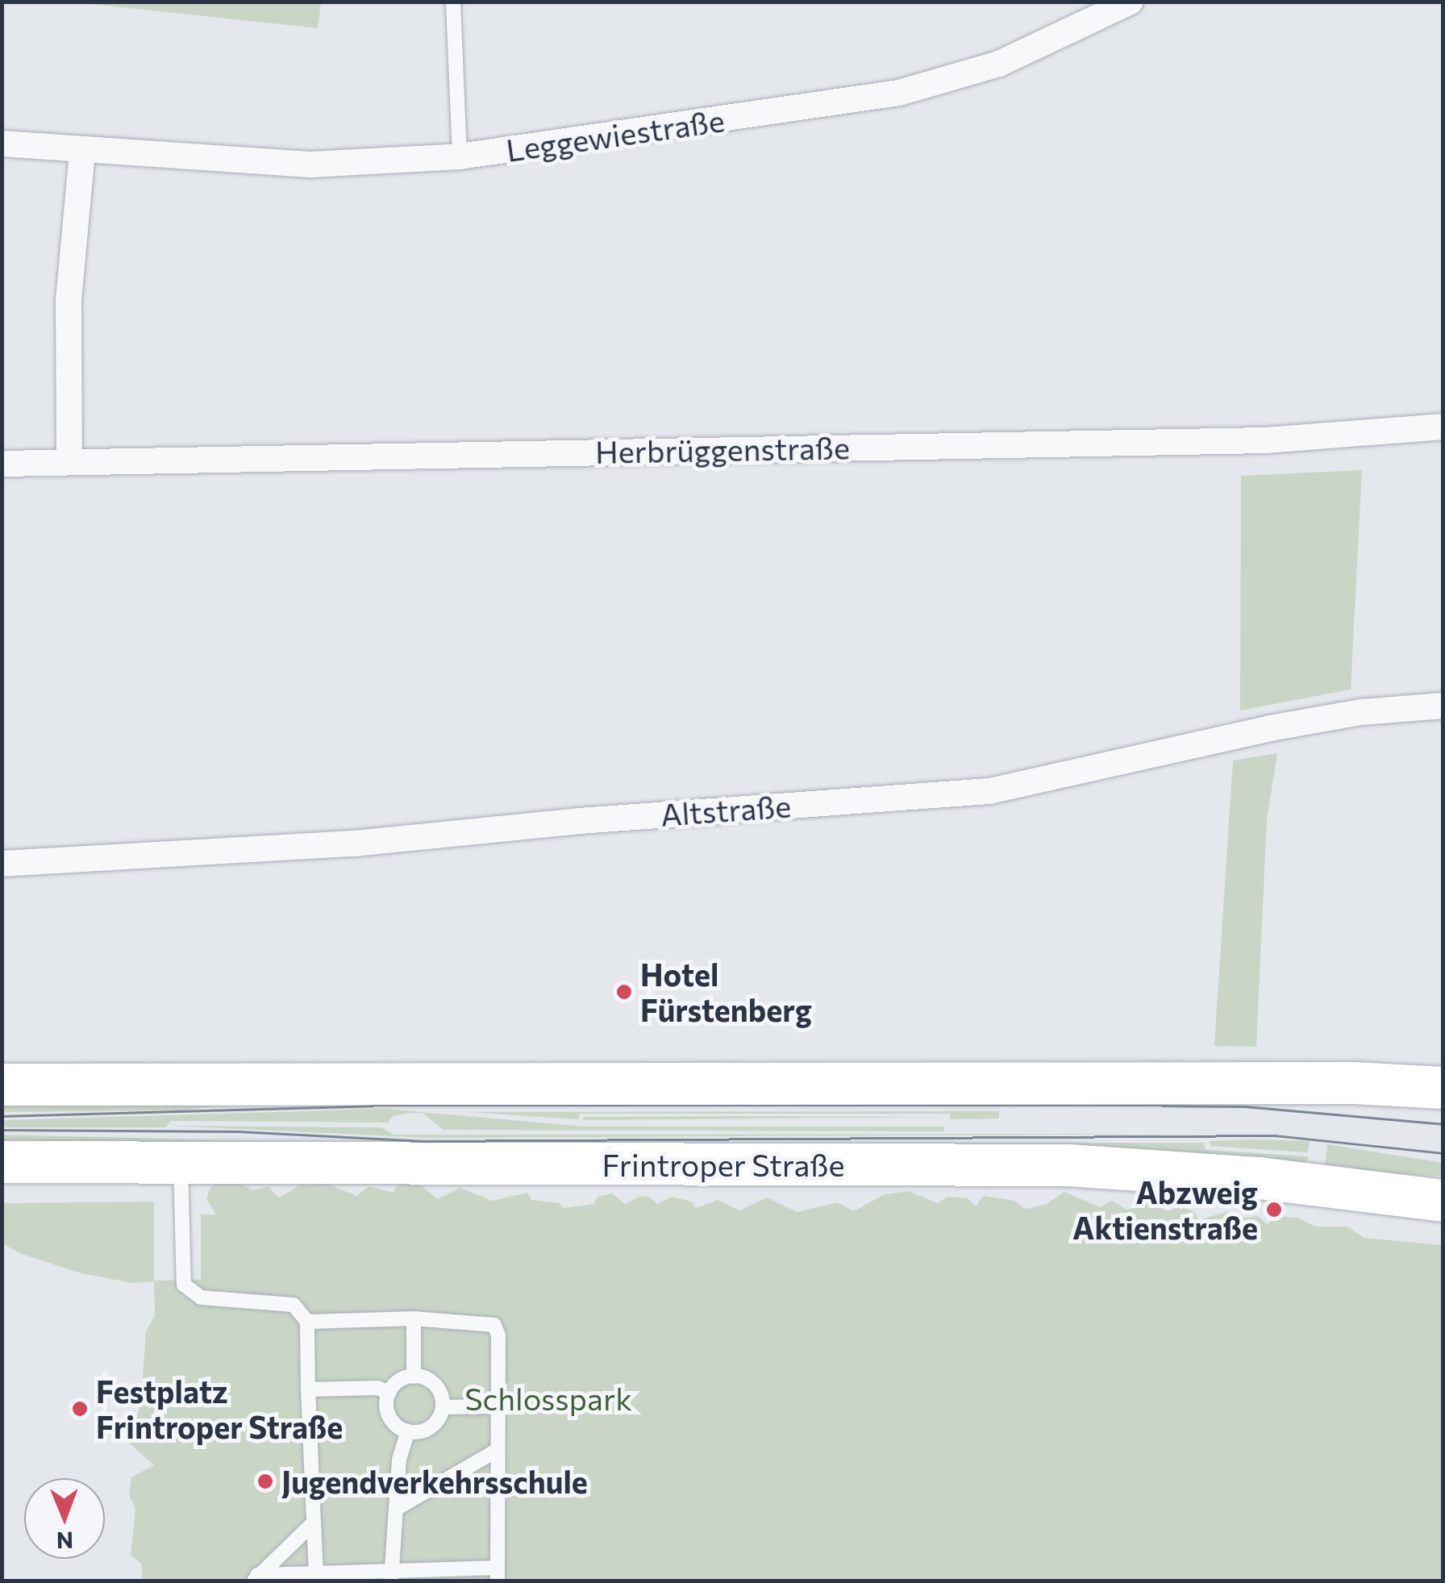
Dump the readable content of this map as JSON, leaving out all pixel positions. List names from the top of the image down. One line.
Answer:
{"streets":{"main road":["Frintroper Straße"],"street":["Leggewiestraße","Herbrüggenstraße","Altstraße"]},"parks":["Schlosspark"],"places":["Hotel Fürstenberg","Abzweig Aktienstraße","Festplatz Frintroper Straße","Jugendverkehrsschule"],"north":"bottom"}
